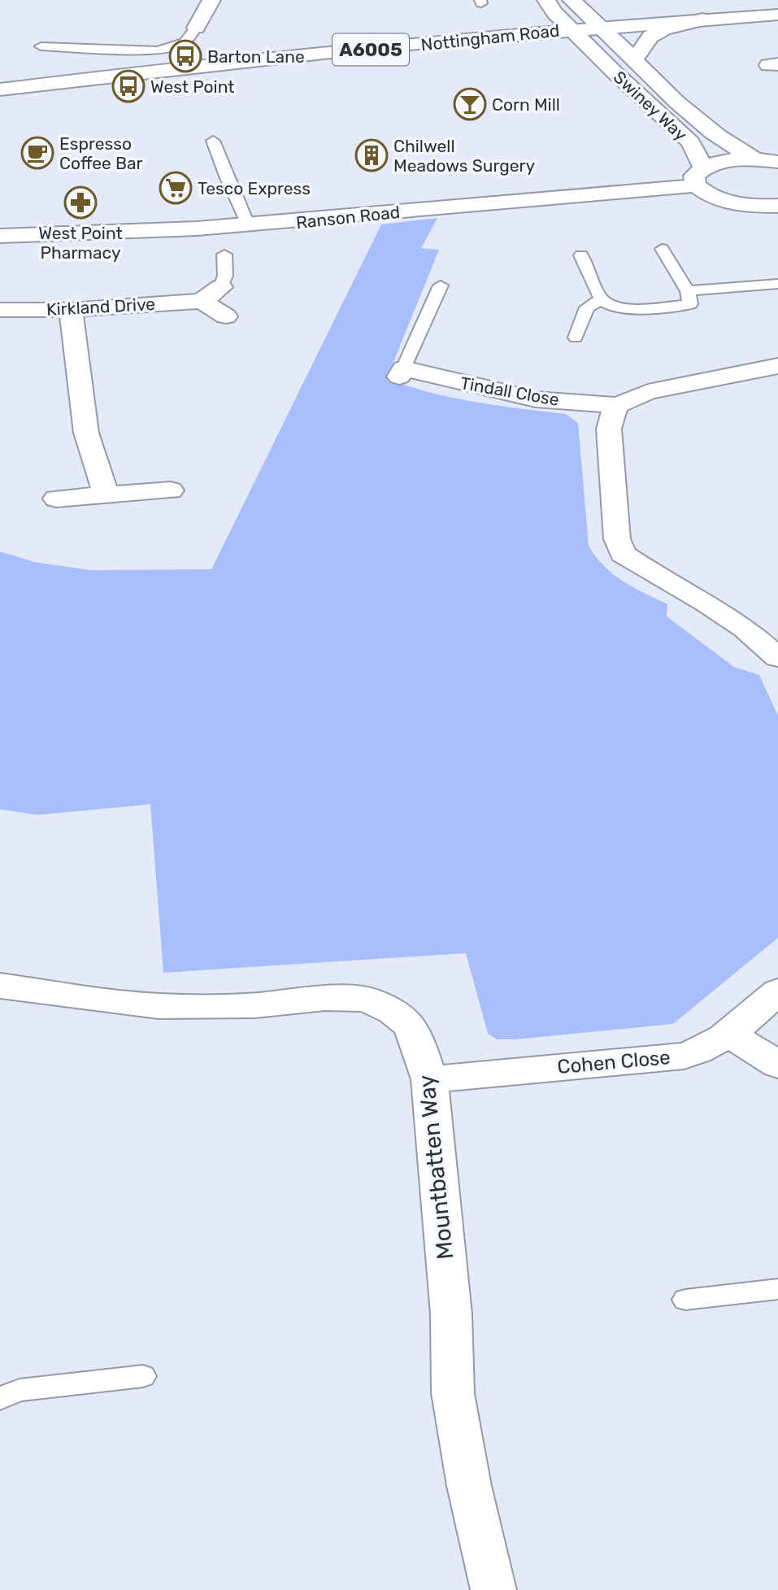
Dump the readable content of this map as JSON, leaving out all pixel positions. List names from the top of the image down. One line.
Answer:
{"streets":{"street":["Nottingham Road","A6005","Swiney Way","Ranson Road","Kirkland Drive","Tindall Close","Cohen Close","Mountbatten Way"]},"crossings":[["Nottingham Road","Swiney Way"],["Swiney Way","Ranson Road"],["Cohen Close","Mountbatten Way"]],"places":{"bus stop":["Barton Lane","West Point"],"bar":["Corn Mill"],"cafe":["Espresso Coffee Bar"],"building":["Chilwell Meadows Surgery"],"supermarket":["Tesco Express"],"pharmacy":["West Point Pharmacy"]}}
